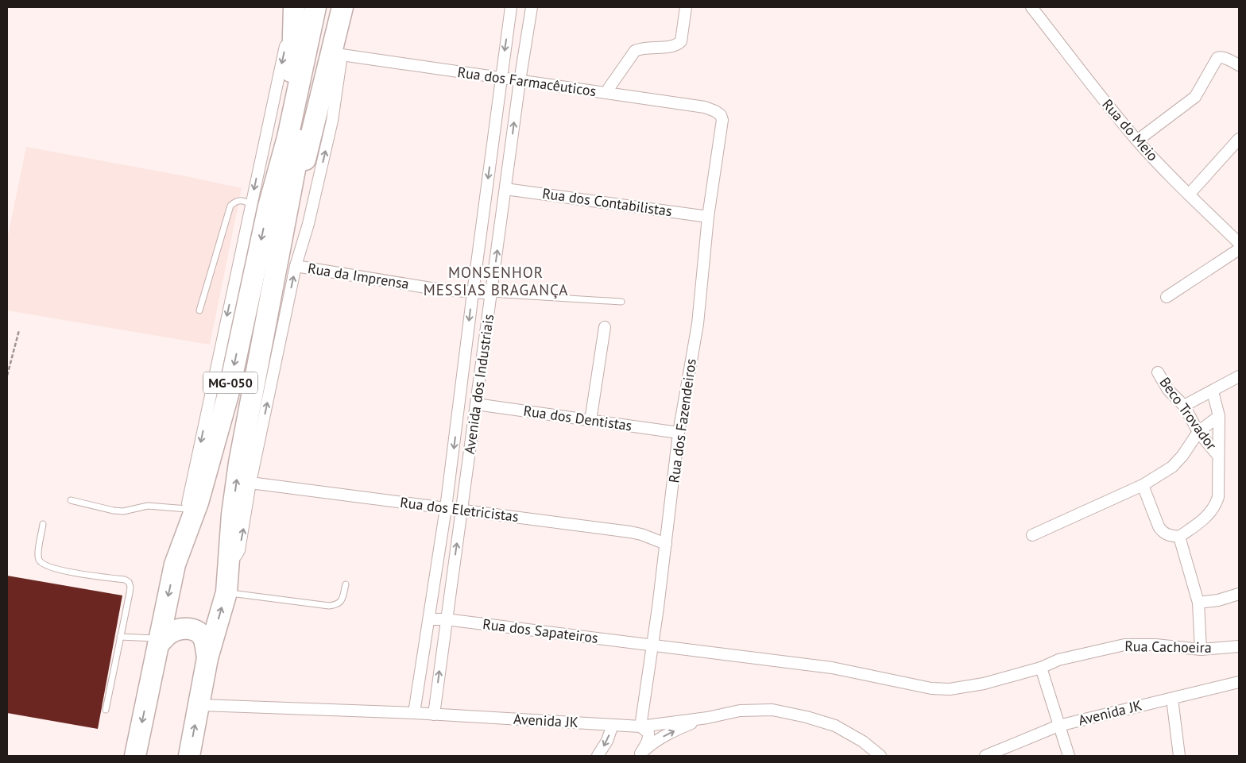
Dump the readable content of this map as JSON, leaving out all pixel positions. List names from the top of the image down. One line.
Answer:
{"streets":{"highway":["MG-050"],"street":["Rua dos Farmacêuticos","Rua do Meio","Rua dos Contabilistas","Rua da Imprensa","Avenida dos Industriais","Beco Trovador","Rua dos Dentistas","Rua dos Fazendeiros","Rua dos Eletricistas","Rua dos Sapateiros","Rua Cachoeira","Avenida JK"]},"crossings":[["Rua dos Farmacêuticos","Avenida dos Industriais"],["Rua dos Farmacêuticos","Rua dos Fazendeiros"],["Rua dos Contabilistas","Avenida dos Industriais"],["Rua dos Contabilistas","Rua dos Fazendeiros"],["Rua da Imprensa","Avenida dos Industriais"],["MG-050","Avenida JK"],["Avenida dos Industriais","Rua dos Dentistas"],["Avenida dos Industriais","Rua dos Eletricistas"],["Avenida dos Industriais","Rua dos Sapateiros"],["Avenida dos Industriais","Avenida JK"],["Rua dos Dentistas","Rua dos Fazendeiros"],["Rua dos Fazendeiros","Rua dos Eletricistas"],["Rua dos Fazendeiros","Rua dos Sapateiros"],["Rua dos Fazendeiros","Avenida JK"],["Rua dos Sapateiros","Rua Cachoeira"]],"districts":["MONSENHOR MESSIAS BRAGANÇA"]}
